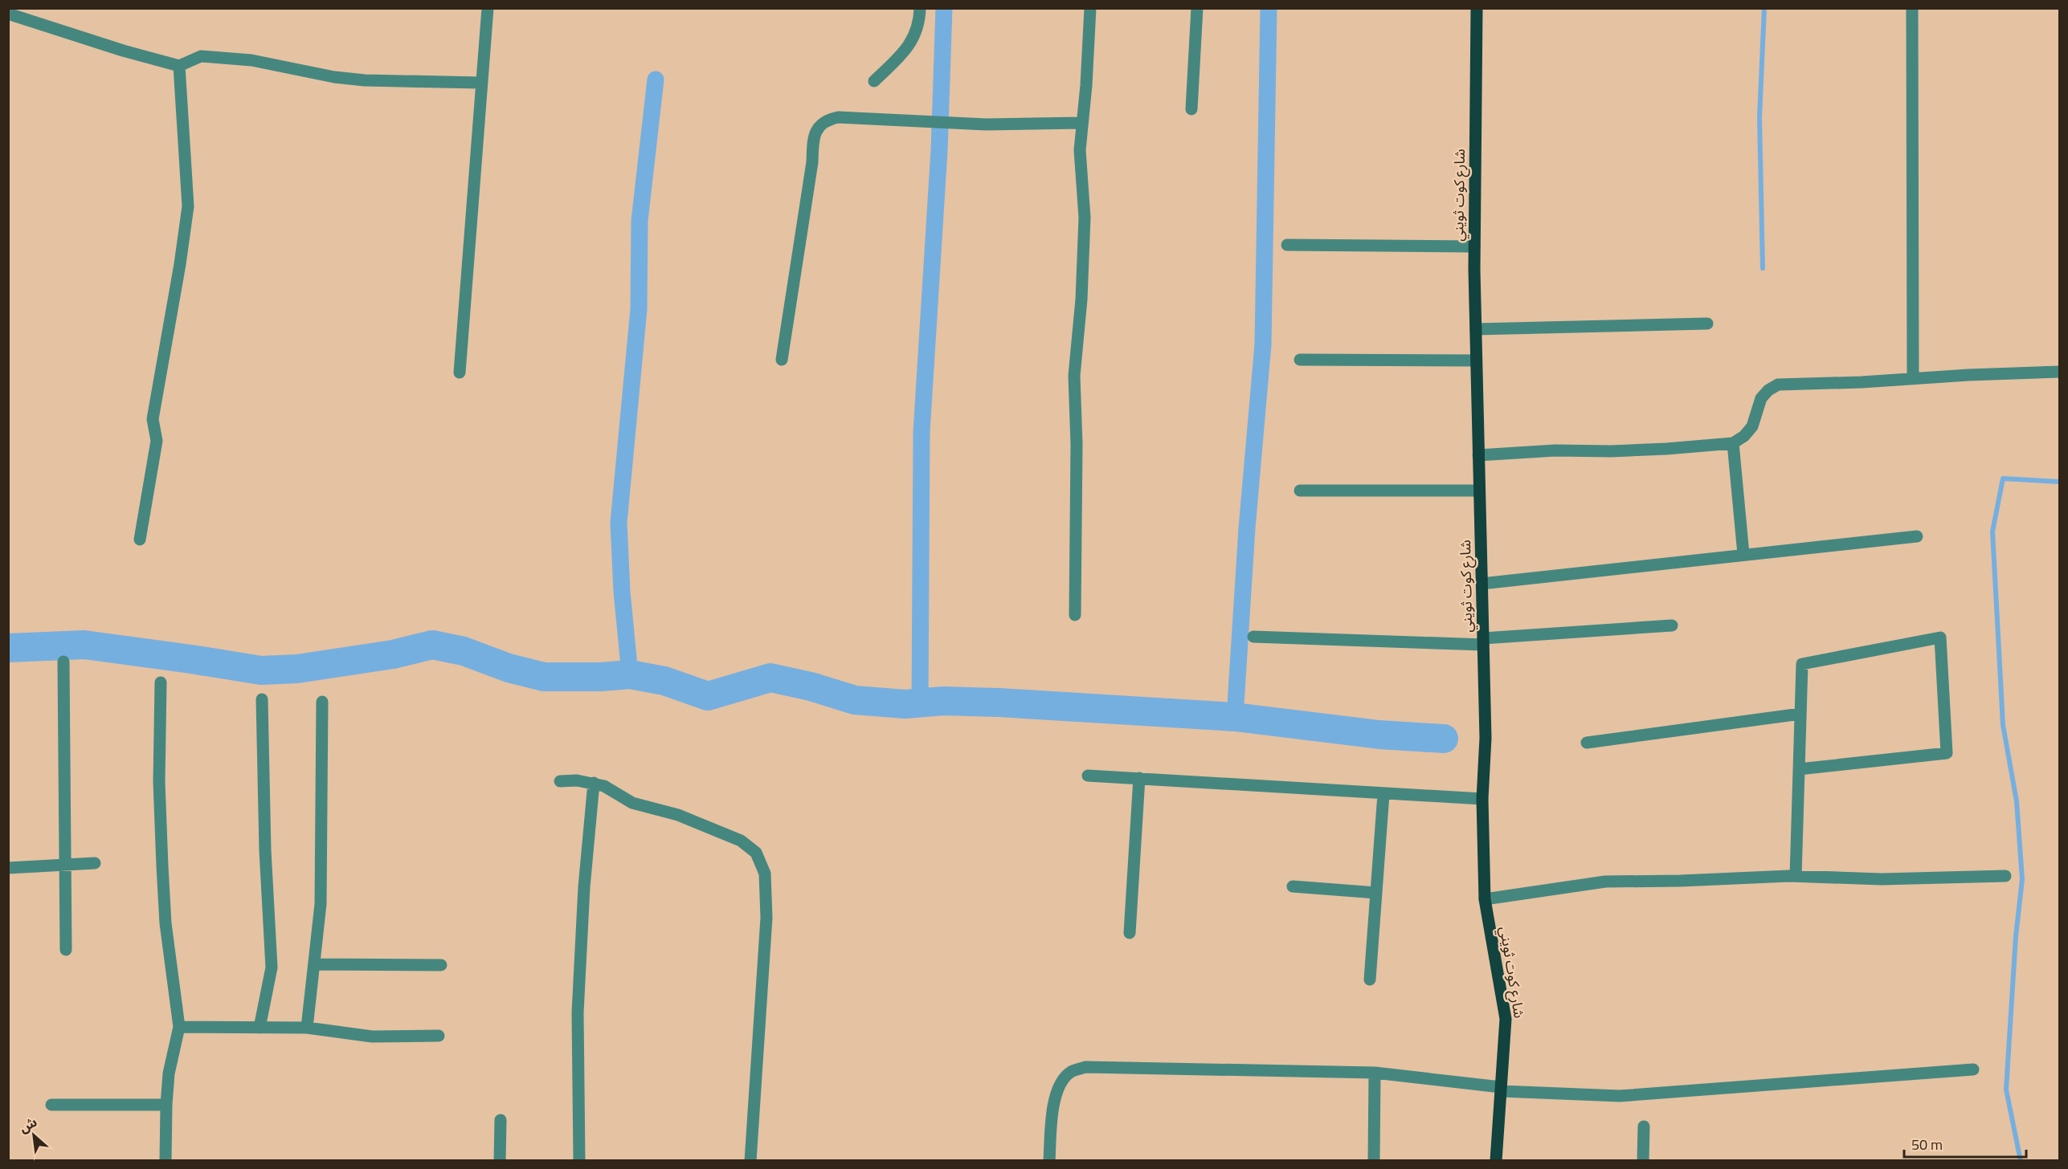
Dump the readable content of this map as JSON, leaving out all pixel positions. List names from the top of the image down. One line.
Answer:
{"streets":{"main road":["شارع كوت ثويني"]},"scale_bar":"50 m","north":"top left"}
